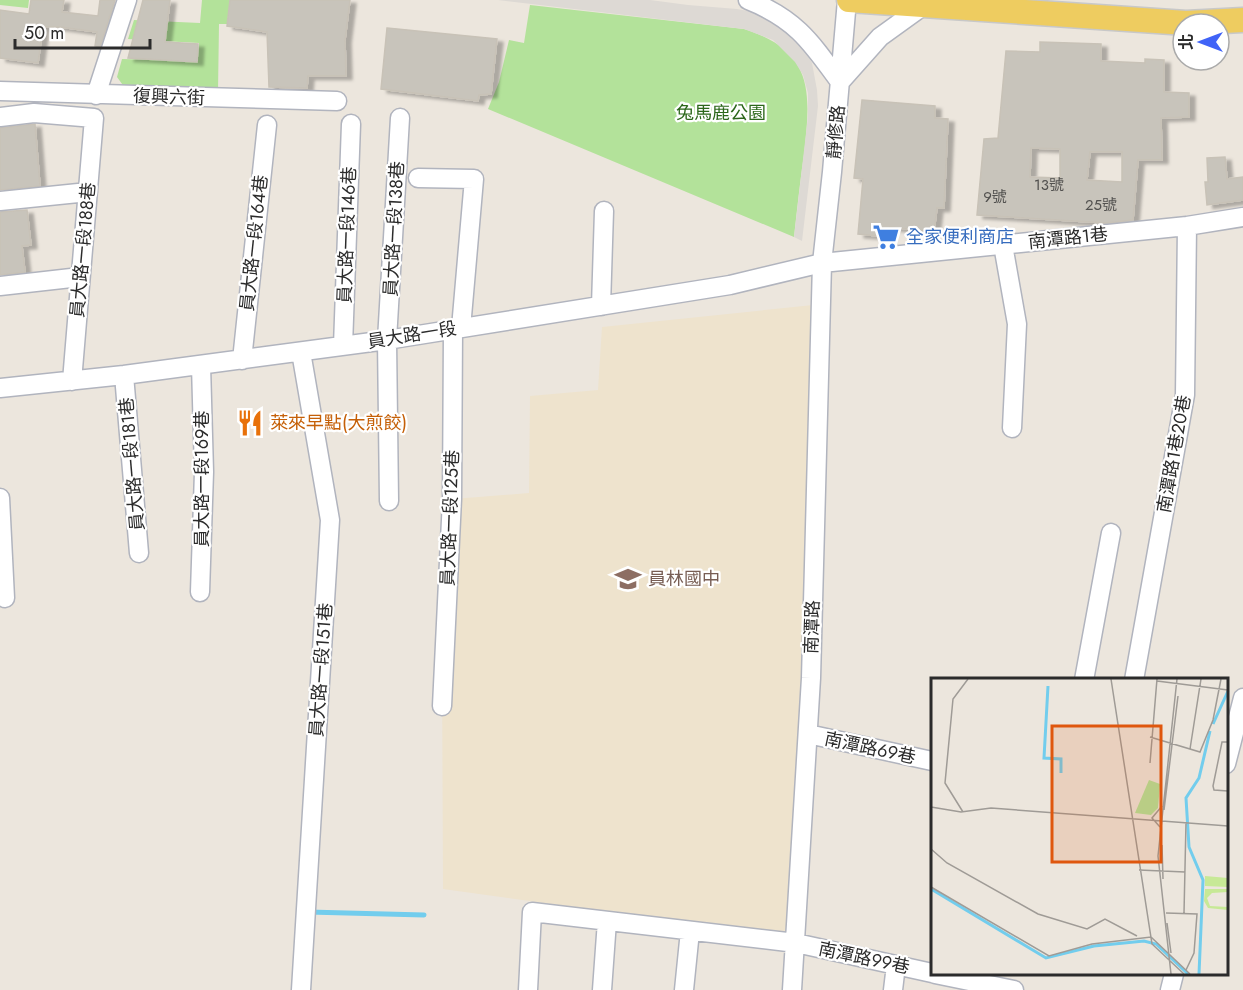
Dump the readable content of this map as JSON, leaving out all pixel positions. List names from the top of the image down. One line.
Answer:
{"streets":{"street":["復興六街","靜修路","員大路一段138巷","員大路一段146巷","南潭路1巷","員大路一段164巷","員大路一段188巷","員大路一段","南潭路1巷20巷","員大路一段181巷","員大路一段169巷","員大路一段125巷","南潭路","員大路一段151巷","南潭路69巷","南潭路99巷"]},"crossings":[["靜修路","南潭路1巷"],["靜修路","員大路一段"],["靜修路","南潭路"],["員大路一段138巷","員大路一段"],["員大路一段146巷","員大路一段"],["南潭路1巷","員大路一段"],["南潭路1巷","南潭路1巷20巷"],["南潭路1巷","南潭路"],["員大路一段164巷","員大路一段"],["員大路一段188巷","員大路一段"],["員大路一段","員大路一段181巷"],["員大路一段","員大路一段169巷"],["員大路一段","員大路一段125巷"],["員大路一段","南潭路"],["員大路一段","員大路一段151巷"],["南潭路","南潭路69巷"],["南潭路","南潭路99巷"]],"parks":["兔馬鹿公園"],"places":{"supermarket":["全家便利商店"],"restaurant":["萊來早點(大煎餃)"],"school or university":["員林國中"]},"house_numbers":["13號","9號","25號"],"scale_bar":"50 m","north":"left"}
